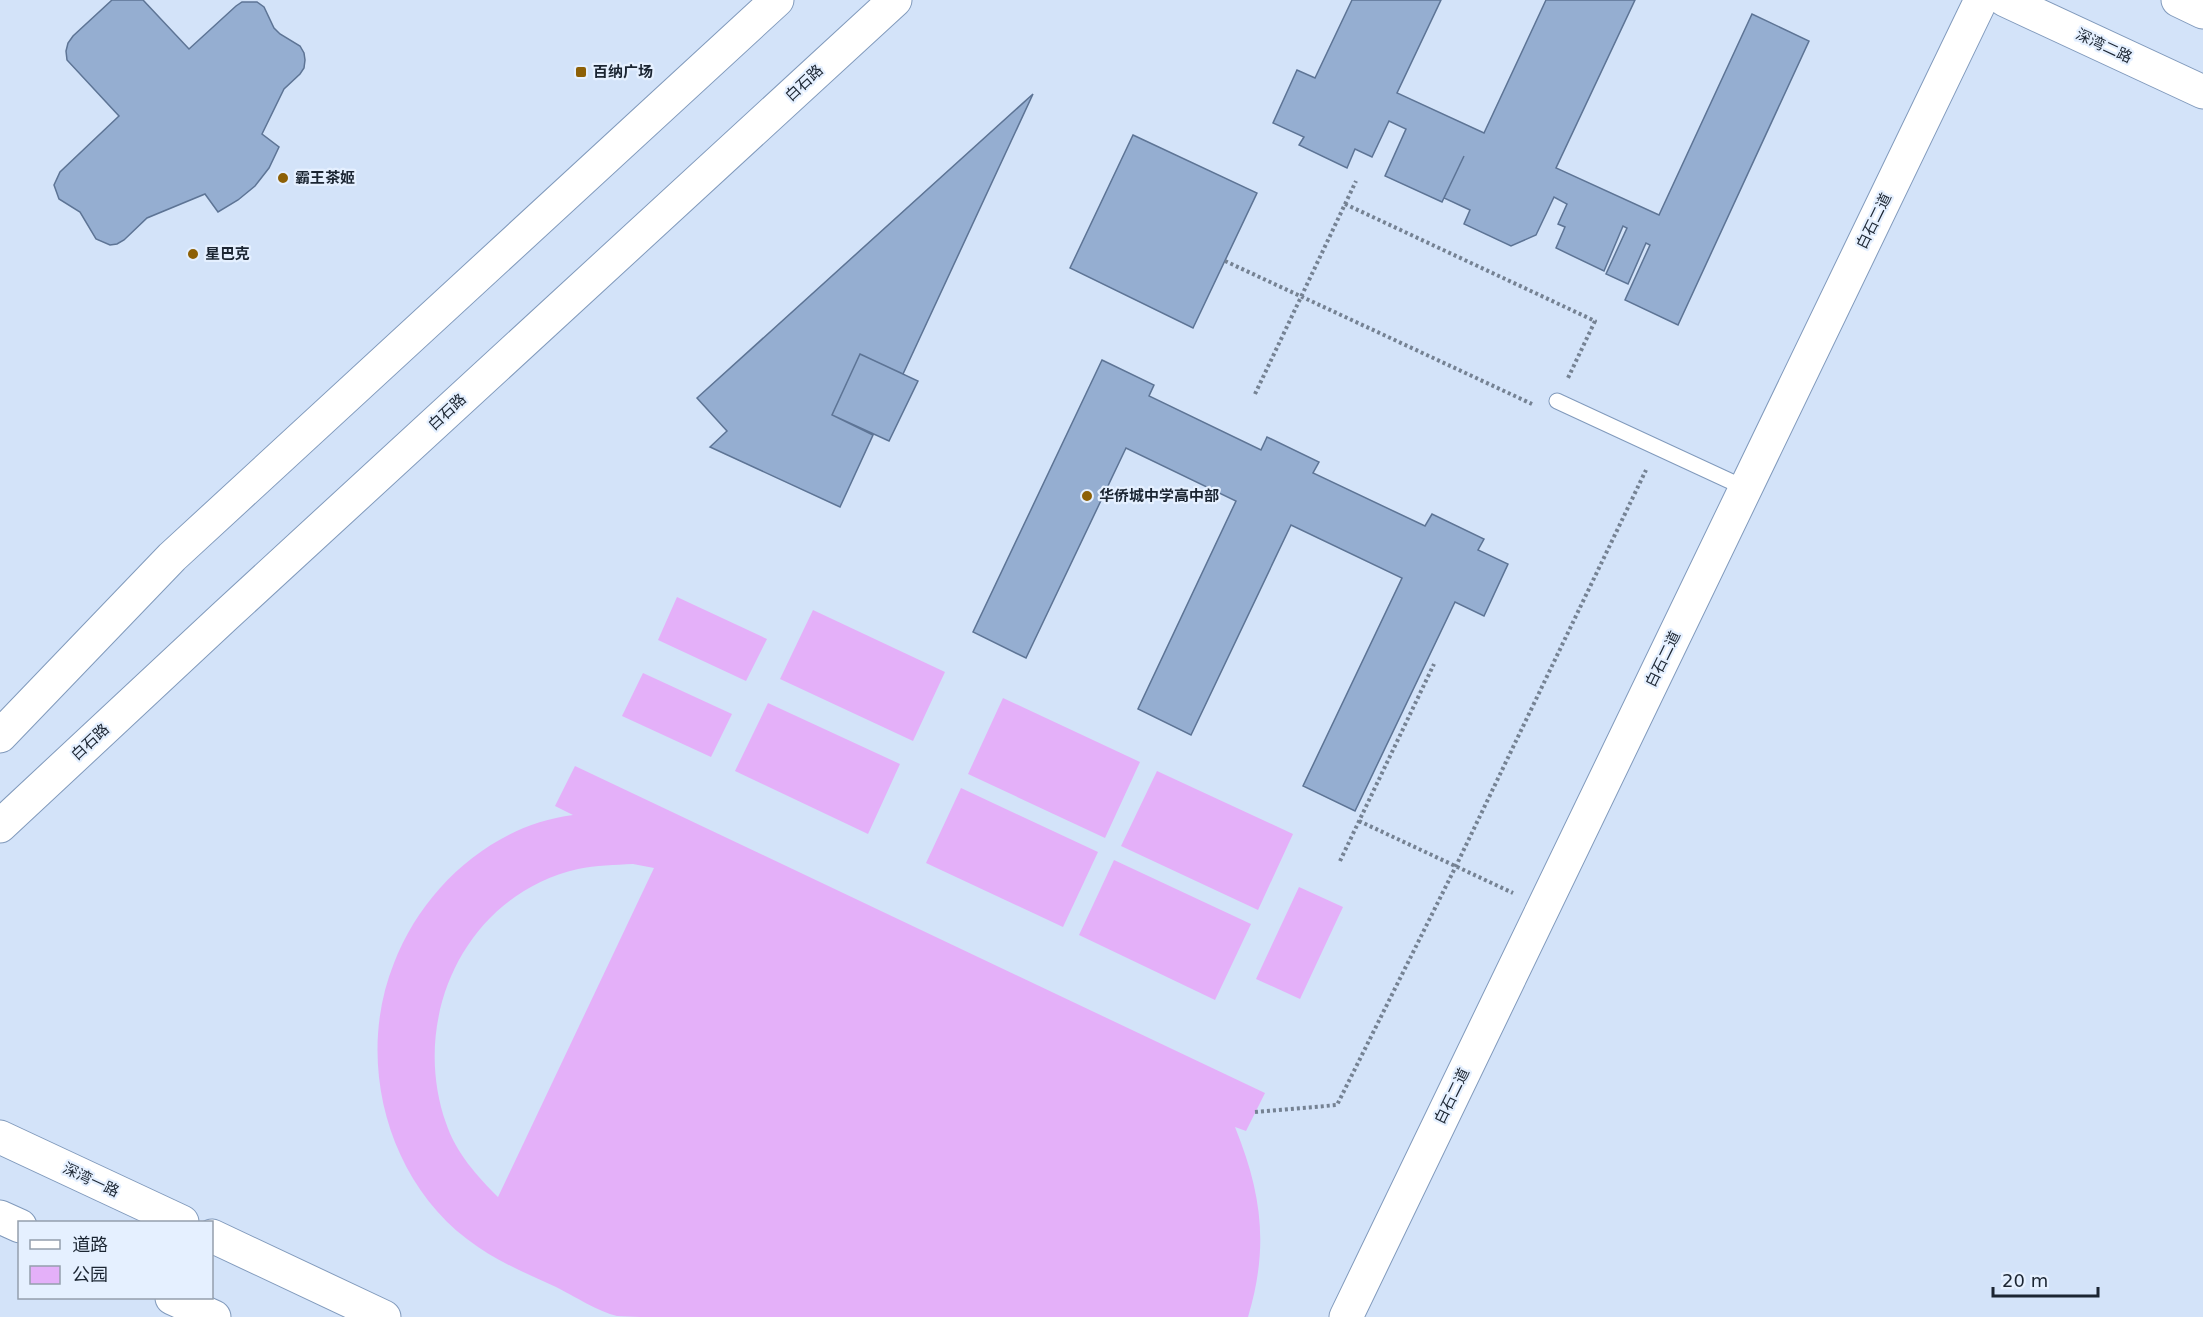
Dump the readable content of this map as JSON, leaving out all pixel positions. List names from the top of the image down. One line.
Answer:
{"streets":{"main road":["深湾二路","白石路","白石二道","深湾一路"]},"places":{"transit":["百纳广场"],"other":["霸王茶姬","星巴克","华侨城中学高中部"]},"legend":["道路","公园"],"scale_bar":"20 m"}
